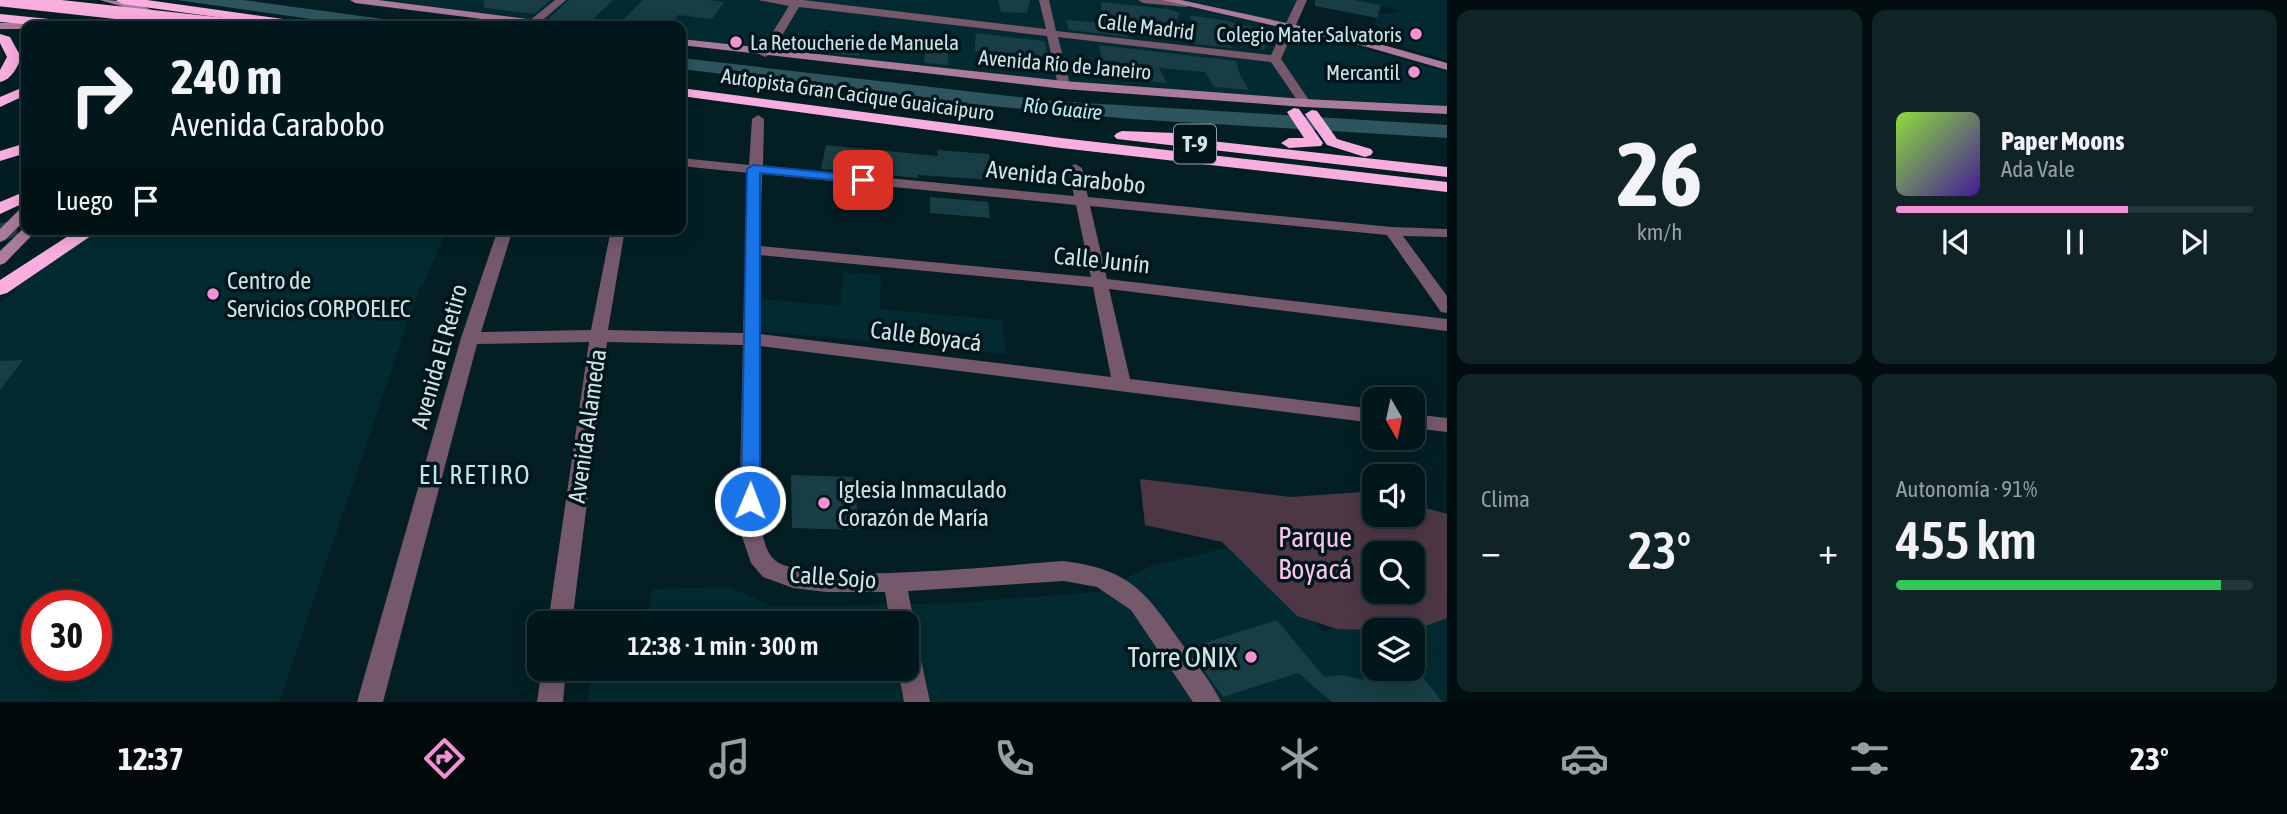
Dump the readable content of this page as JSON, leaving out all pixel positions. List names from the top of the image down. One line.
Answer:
{"streets":{"highway":["Autopista Gran Cacique Guaicaipuro","T-9"],"street":["Calle Madrid","Avenida Río de Janeiro","Avenida Carabobo","Calle Junín","Calle Boyacá","Avenida El Retiro","Avenida Alameda","Calle Sojo"]},"crossings":[["Avenida Río de Janeiro","T-9"],["Autopista Gran Cacique Guaicaipuro","T-9"],["Avenida Carabobo","Calle Sojo"],["Calle Junín","Calle Sojo"],["Calle Boyacá","Avenida El Retiro"],["Calle Boyacá","Avenida Alameda"],["Calle Boyacá","Calle Sojo"]],"districts":["EL RETIRO"],"water":["Río Guaire"],"parks":["Parque Boyacá"],"places":["Colegio Mater Salvatoris","La Retoucherie de Manuela","Mercantil","Centro de Servicios CORPOELEC","Iglesia Inmaculado Corazón de María","Torre ONIX"],"north":"bottom","page":{"tile":[["26","km/h"],"Clima",["Autonomía · 91%","455 km"]],"turn":["240 m","Avenida Carabobo"],"song":["Paper Moons","Ada Vale"],"then":"Luego","heat":["−","23°","+"],"limit":"30","trip":"12:38 · 1 min · 300 m","tabs":["12:37","23°"]}}
